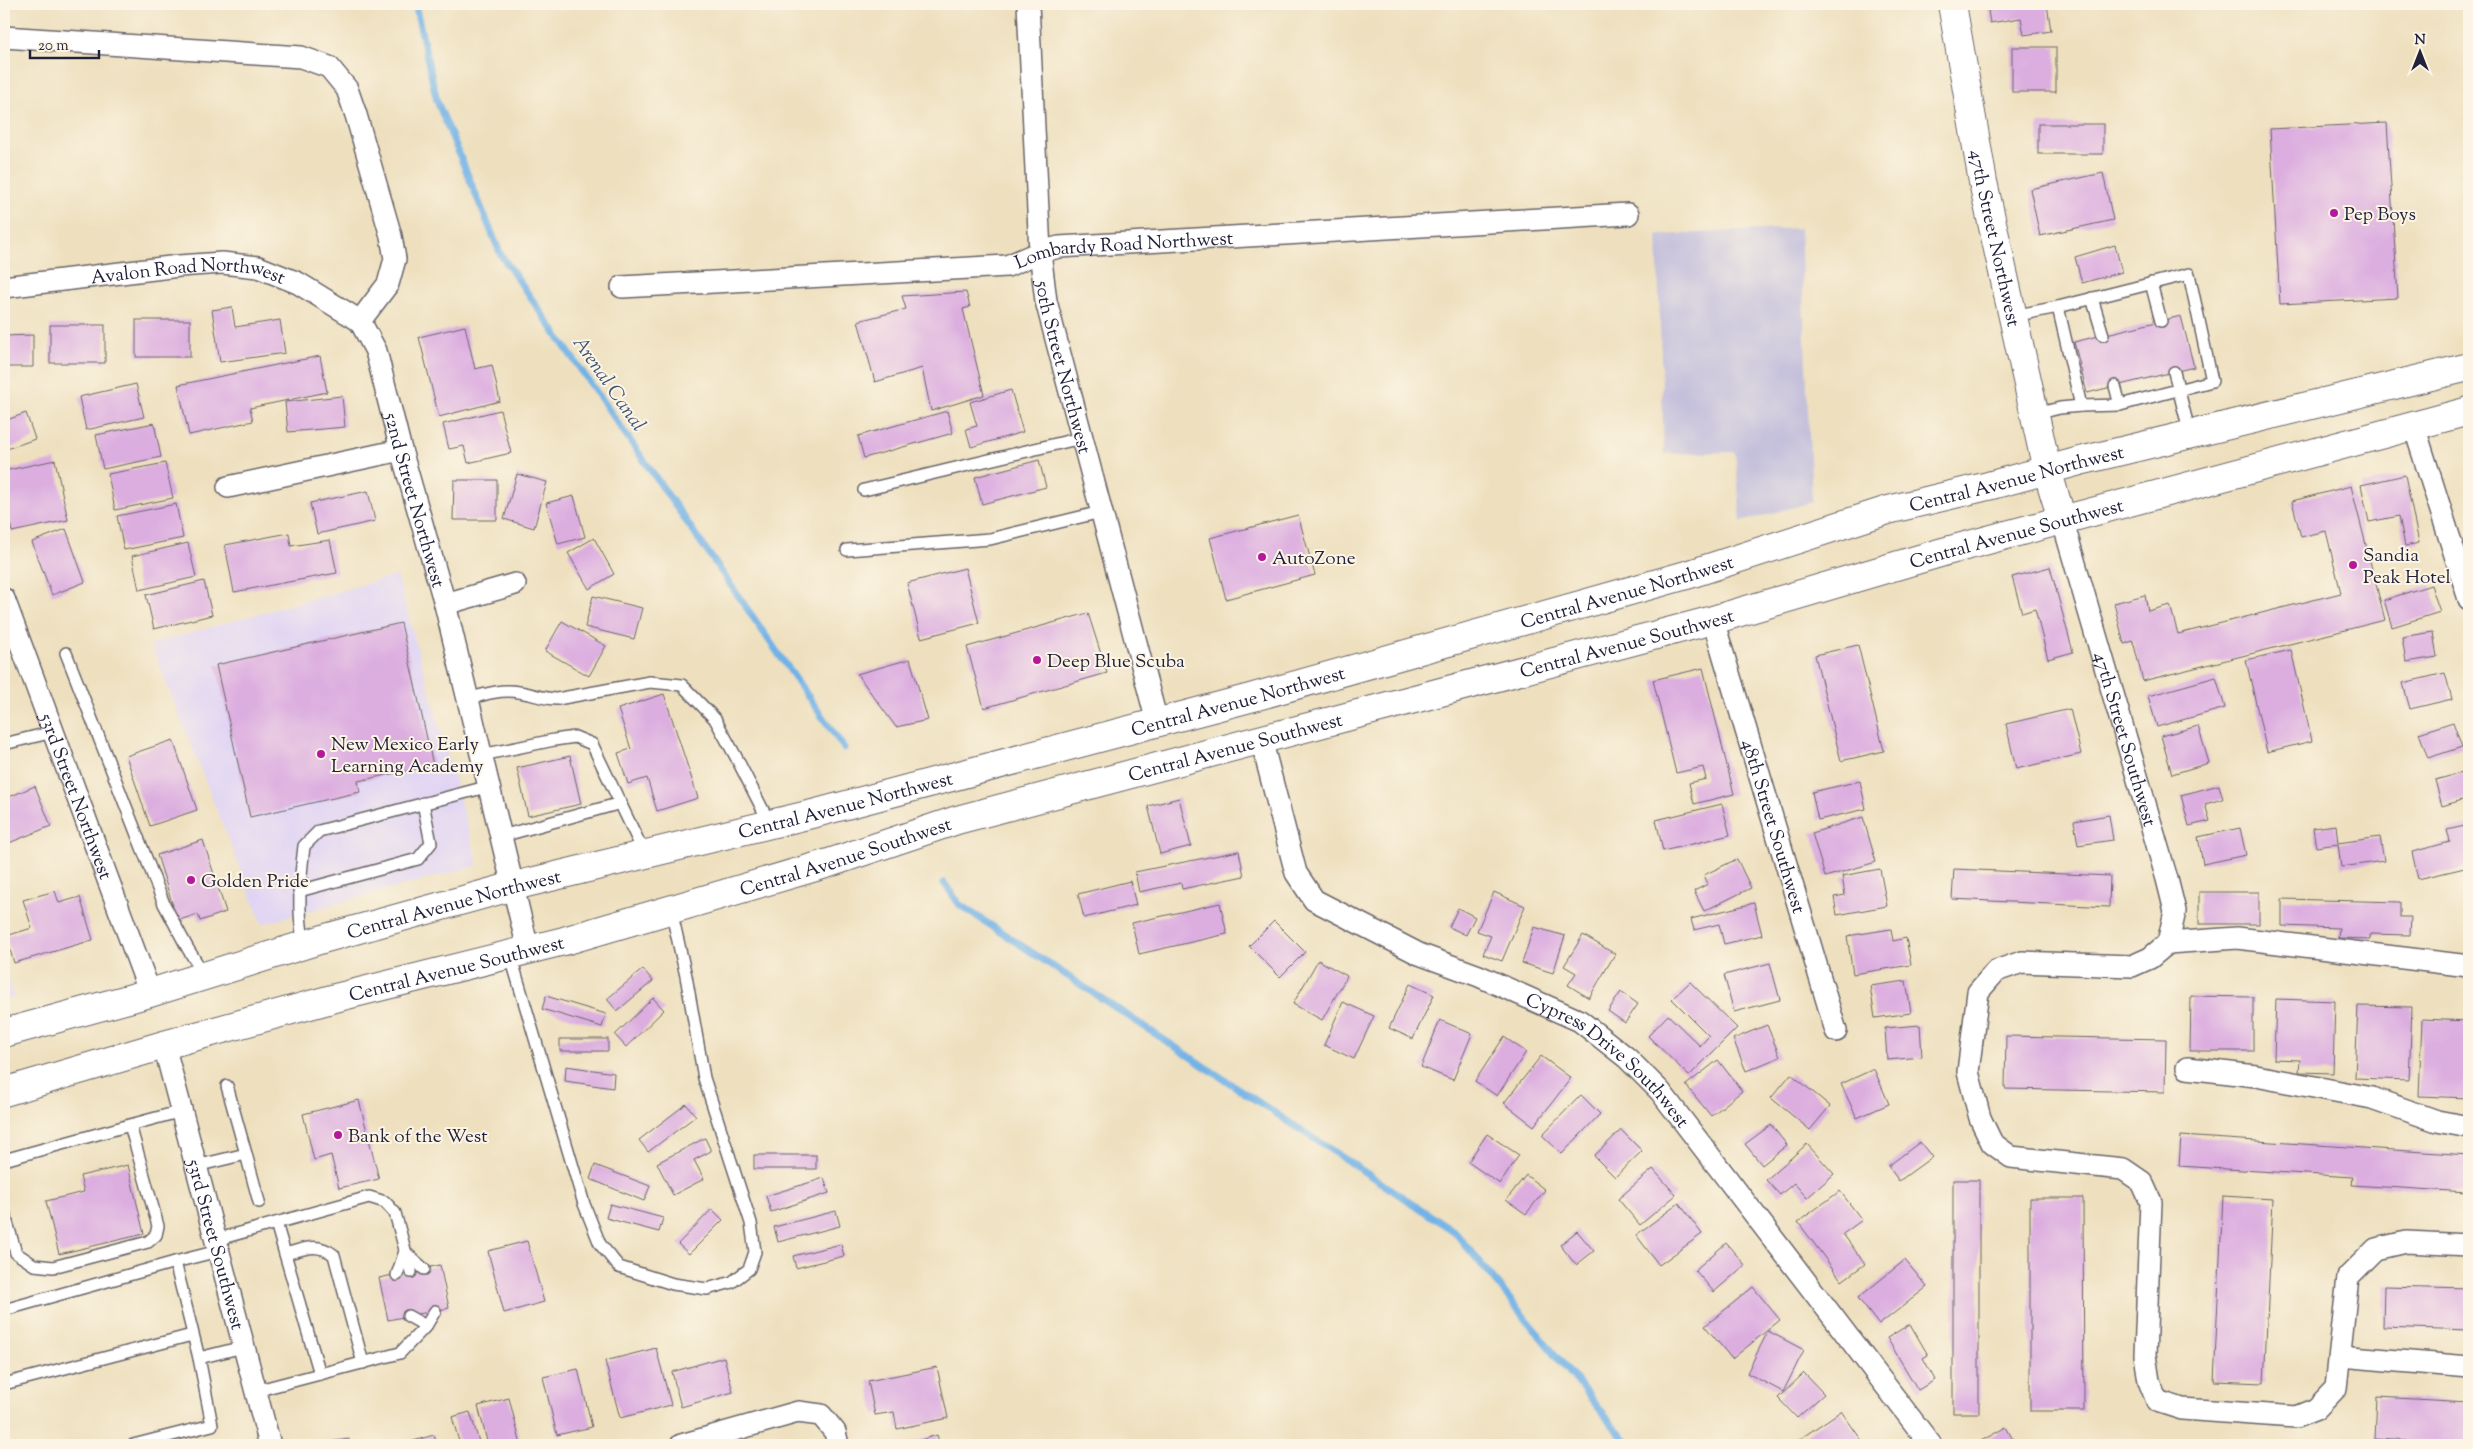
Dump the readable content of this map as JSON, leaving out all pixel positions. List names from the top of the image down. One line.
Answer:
{"streets":{"main road":["47th Street Northwest","Central Avenue Northwest","Central Avenue Southwest","47th Street Southwest"],"street":["Lombardy Road Northwest","Avalon Road Northwest","50th Street Northwest","52nd Street Northwest","53rd Street Northwest","48th Street Southwest","Cypress Drive Southwest","53rd Street Southwest"]},"crossings":[["47th Street Northwest","Central Avenue Northwest"],["47th Street Northwest","47th Street Southwest"],["Lombardy Road Northwest","50th Street Northwest"],["Avalon Road Northwest","52nd Street Northwest"],["50th Street Northwest","Central Avenue Northwest"],["Central Avenue Northwest","52nd Street Northwest"],["Central Avenue Northwest","47th Street Southwest"],["Central Avenue Northwest","53rd Street Northwest"],["52nd Street Northwest","Central Avenue Southwest"],["Central Avenue Southwest","47th Street Southwest"],["Central Avenue Southwest","48th Street Southwest"],["Central Avenue Southwest","Cypress Drive Southwest"],["Central Avenue Southwest","53rd Street Southwest"]],"water":["Arenal Canal"],"places":["Pep Boys","AutoZone","Sandia Peak Hotel","Deep Blue Scuba","New Mexico Early Learning Academy","Golden Pride","Bank of the West"],"scale_bar":"20 m","north":"top"}
